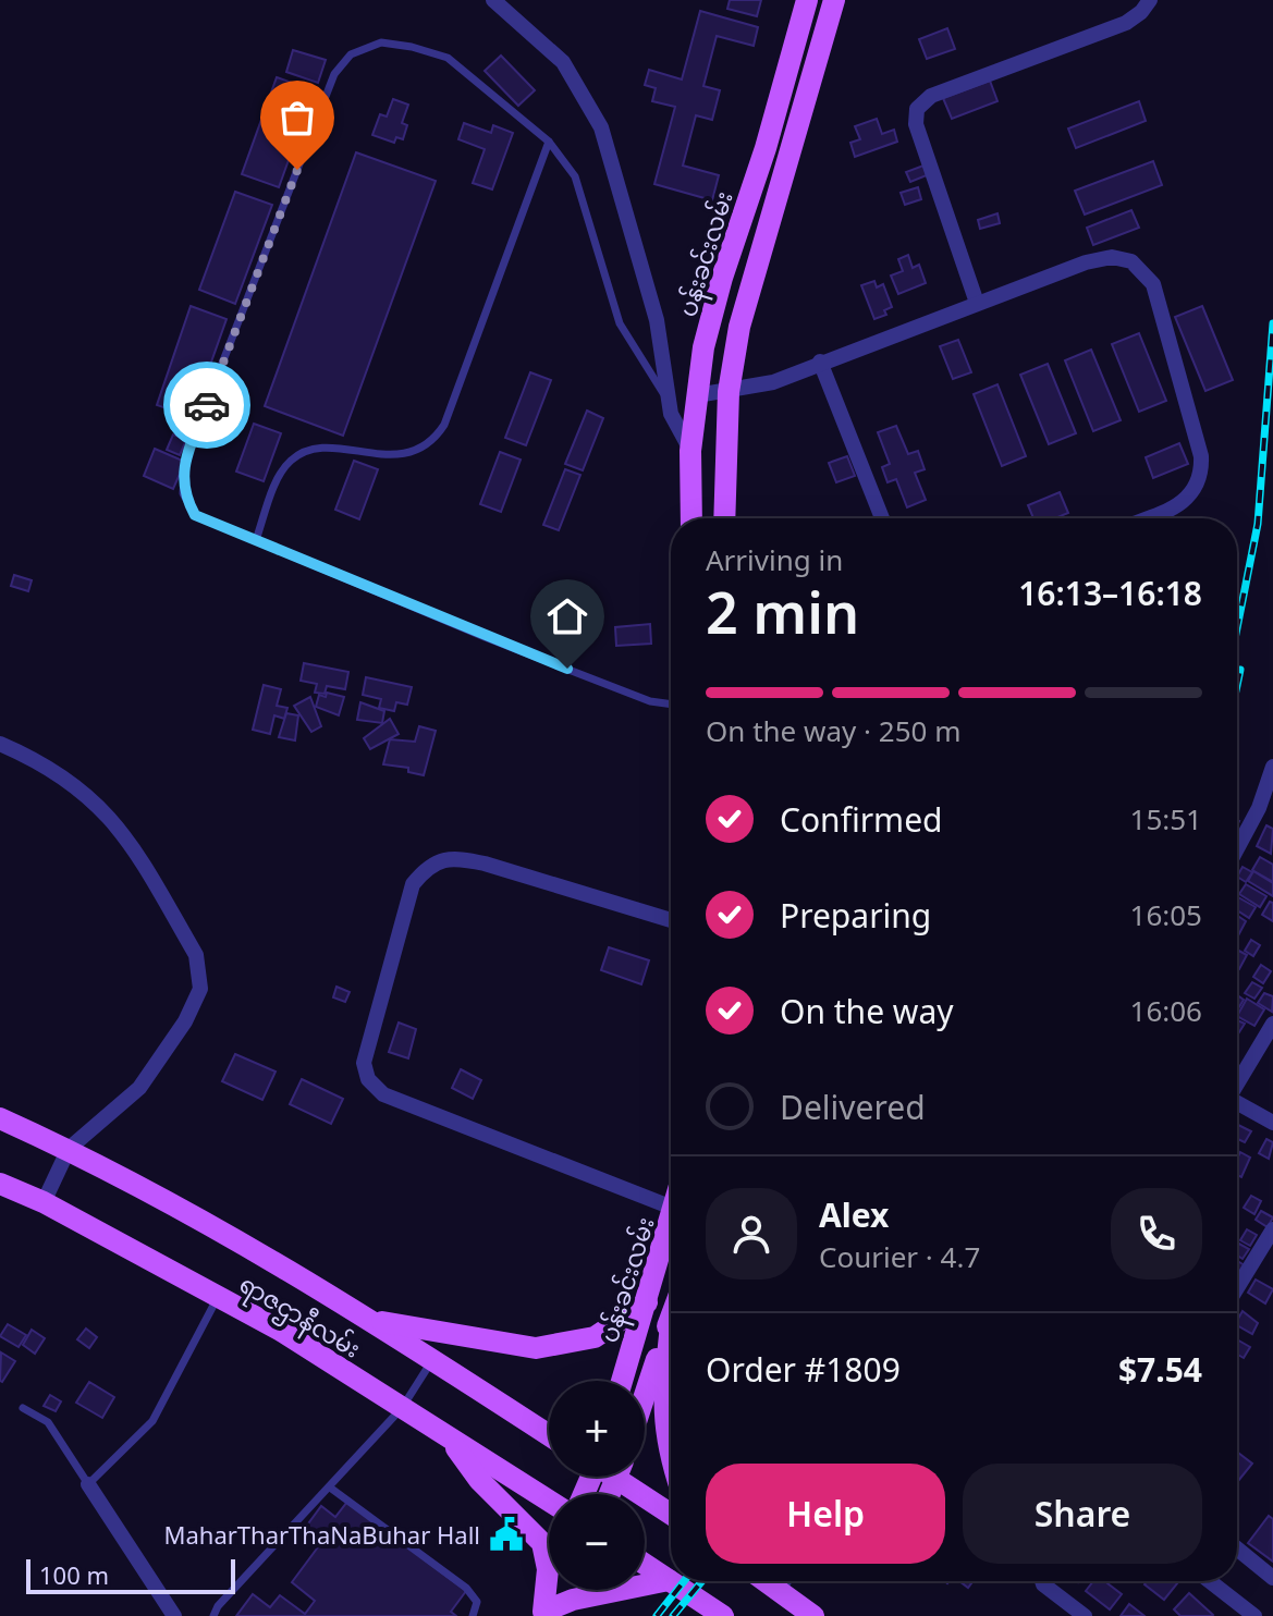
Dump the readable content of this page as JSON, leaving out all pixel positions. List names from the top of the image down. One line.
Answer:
{"streets":{"main road":["ပန်းခင်းလမ်း","ရာဇဌာနီလမ်း"]},"places":{"public building":["MaharTharThaNaBuhar Hall"]},"scale_bar":"100 m","page":{"heading":["2 min","Arriving in","16:13–16:18"],"panel":["Alex","Courier · 4.7","Order #1809","$7.54"],"bar":"On the way · 250 m","list":[["Confirmed","15:51"],["Preparing","16:05"],["On the way","16:06"],"Delivered"],"map_buttons":["+","−"],"buttons":["Help","Share"],"scale":"100 m"}}
